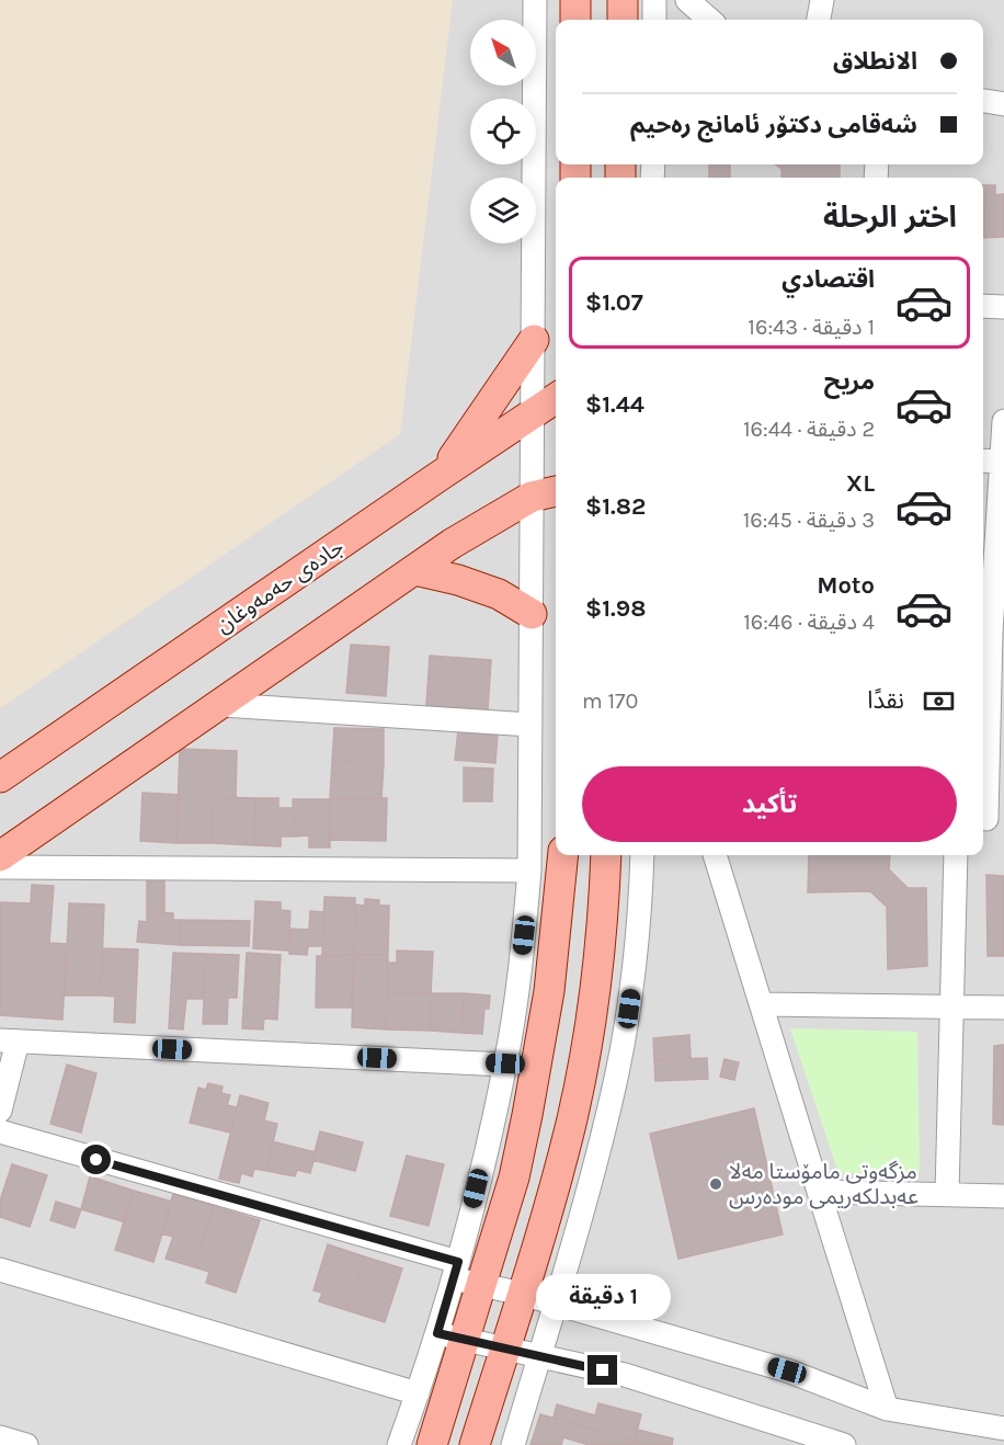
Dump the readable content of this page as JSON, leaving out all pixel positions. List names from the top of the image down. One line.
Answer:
{"streets":{"main road":["جادەی حەمەوغان"]},"places":["مزگەوتی مامۆستا مەلا عەبدلکەریمی مودەرس"],"north":"top left","page":{"banner":["الانطلاق","شەقامی دکتۆر ئامانج رەحیم"],"heading":"اختر الرحلة","list":[{"name":"اقتصادي","note":"1 دقيقة · 16:43","value":"$1.07"},{"name":"مريح","note":"2 دقيقة · 16:44","value":"$1.44"},{"name":"XL","note":"3 دقيقة · 16:45","value":"$1.82"},{"name":"Moto","note":"4 دقيقة · 16:46","value":"$1.98"}],"pay":["نقدًا","170 m"],"buttons":"تأكيد","bubble":"1 دقيقة"}}
